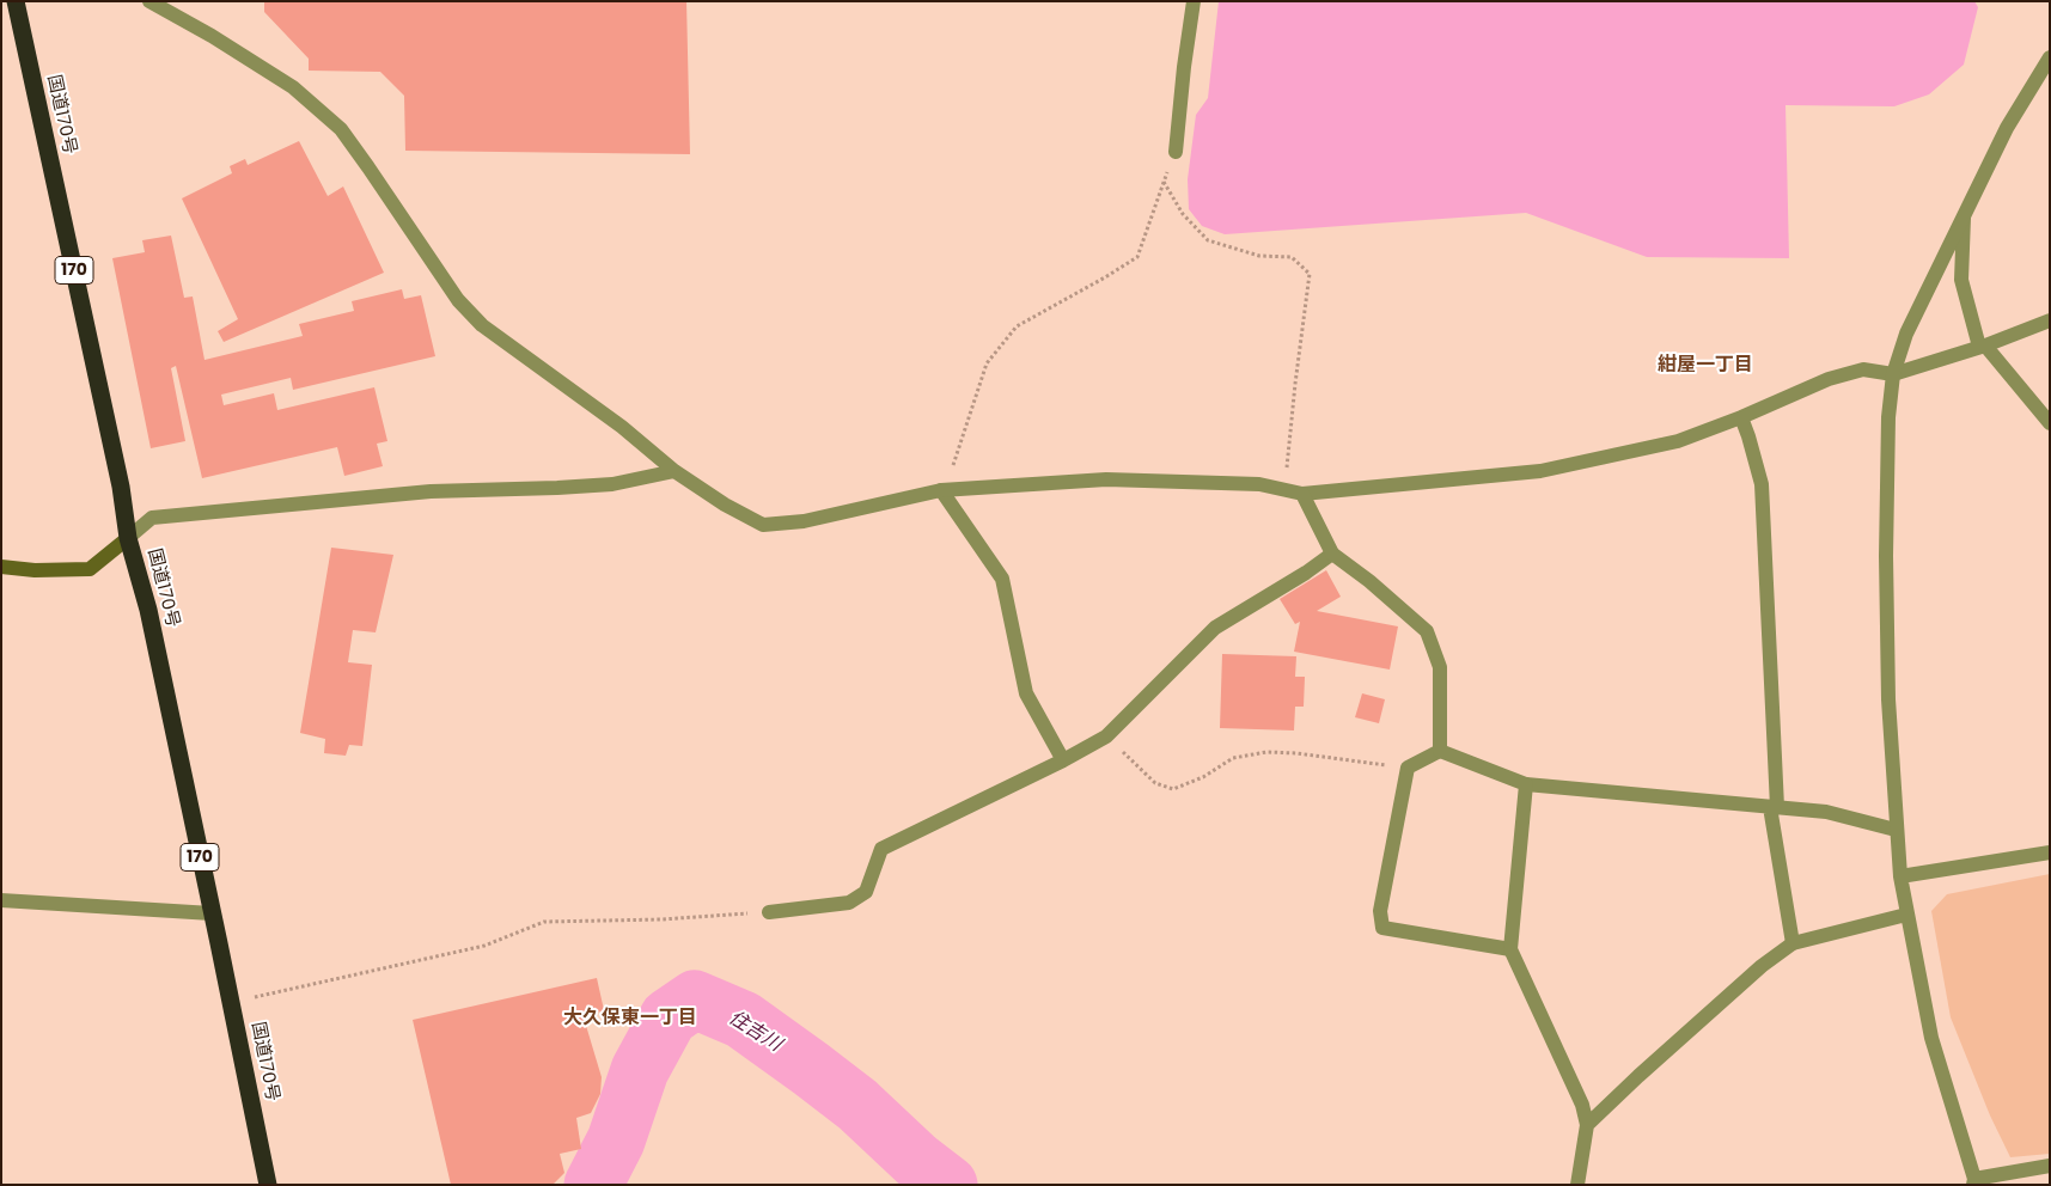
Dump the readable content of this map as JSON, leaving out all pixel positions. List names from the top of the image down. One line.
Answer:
{"streets":{"highway":["国道170号","170"]},"districts":["紺屋一丁目","大久保東一丁目"],"water":["住吉川"]}
